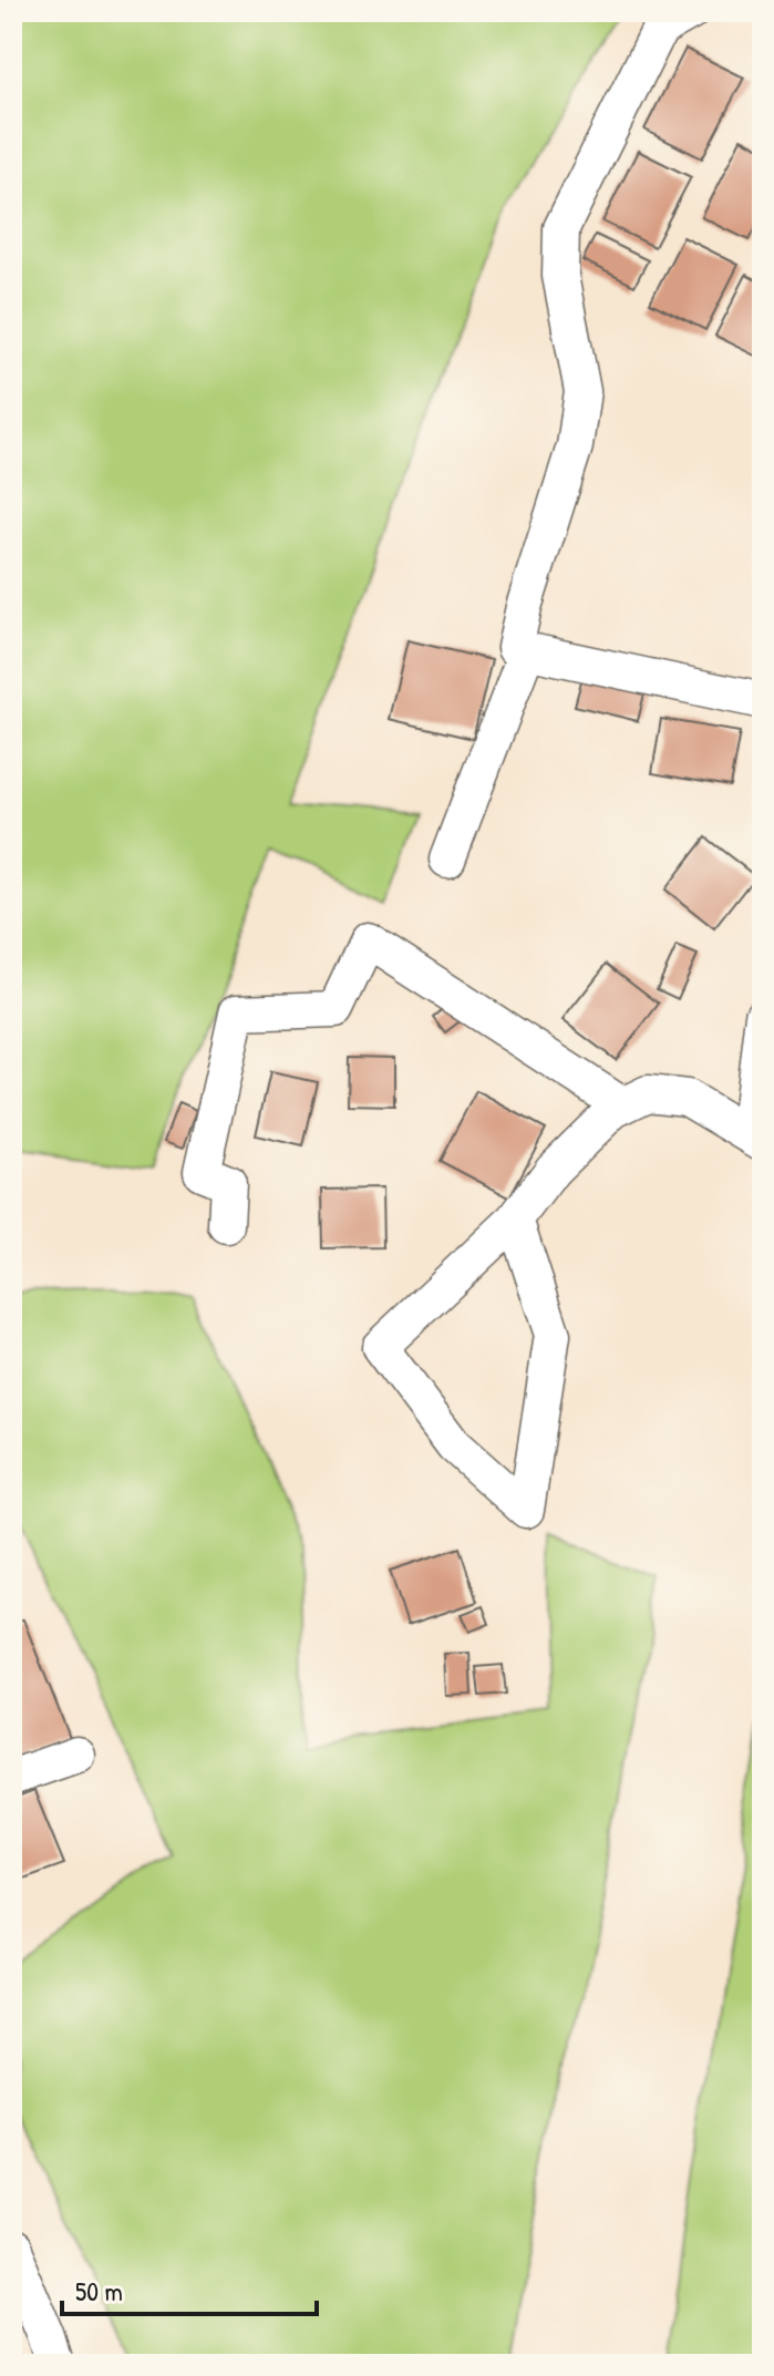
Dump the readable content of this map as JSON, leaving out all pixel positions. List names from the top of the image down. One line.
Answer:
{"scale_bar":"50 m"}
